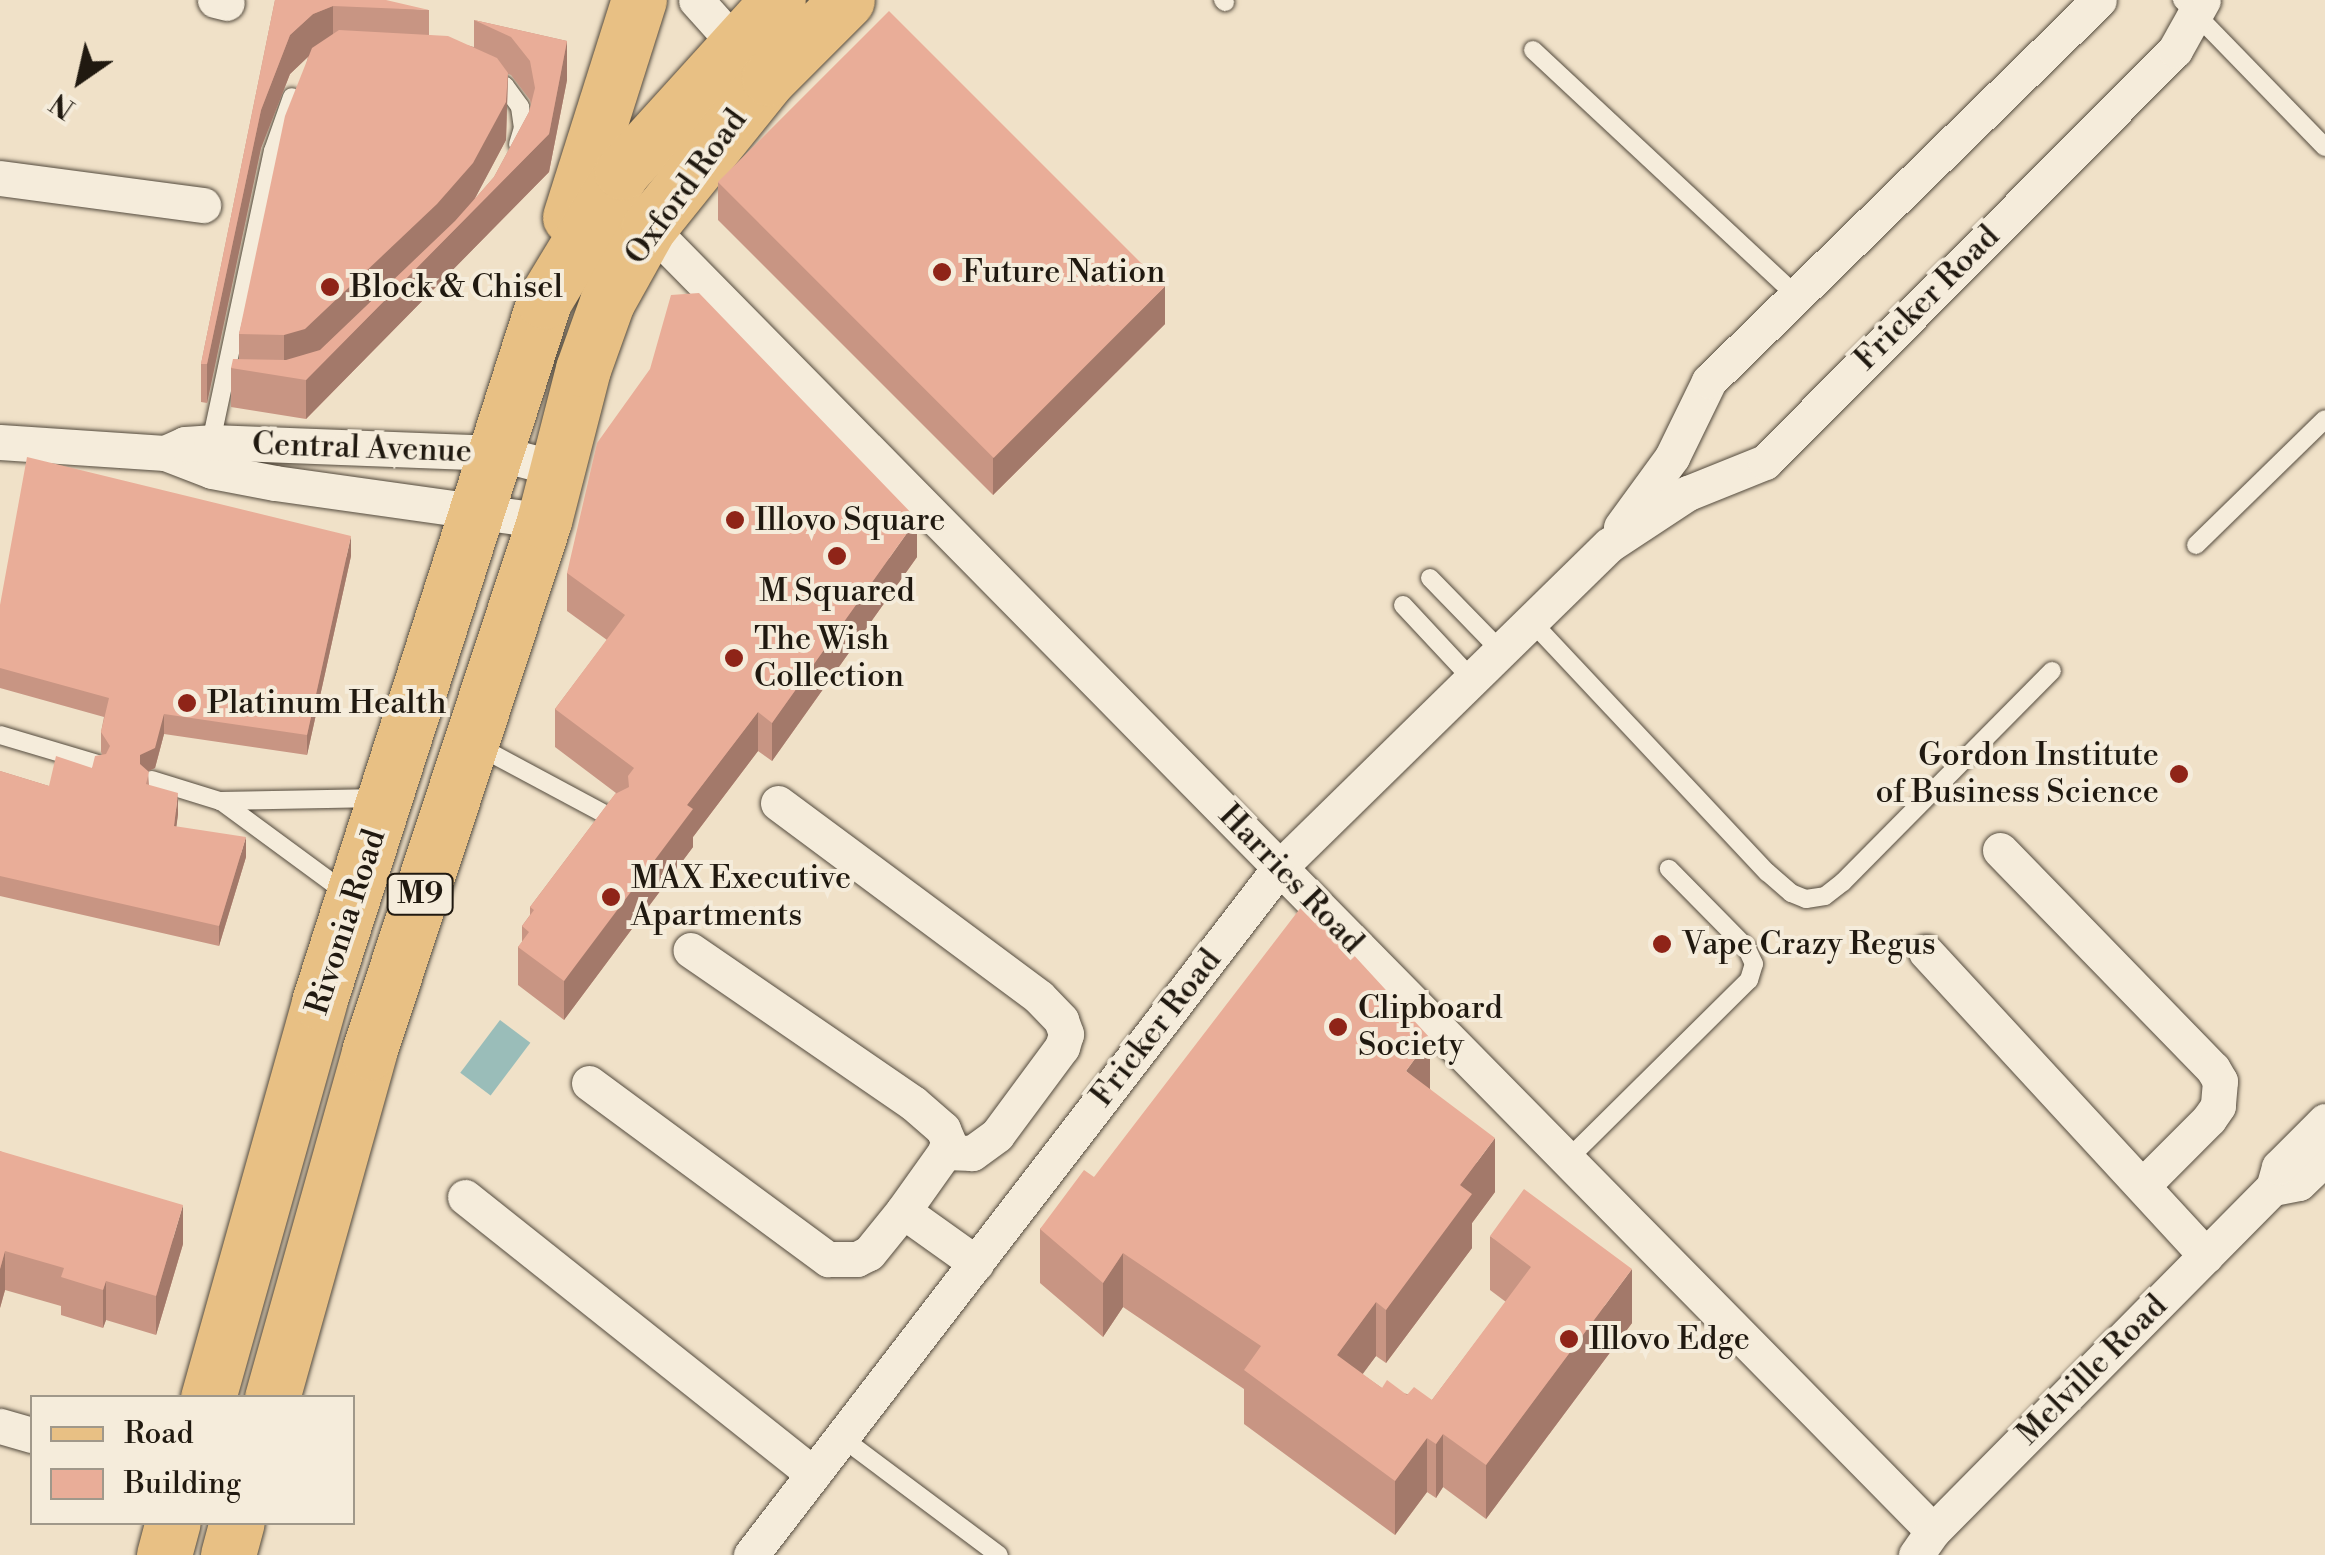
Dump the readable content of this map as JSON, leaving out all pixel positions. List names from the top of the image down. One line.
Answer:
{"streets":{"main road":["Oxford Road","M9","Rivonia Road"],"street":["Fricker Road","Central Avenue","Harries Road","Melville Road"]},"crossings":[["Oxford Road","Central Avenue"],["Oxford Road","Harries Road"],["Oxford Road","Rivonia Road"],["Fricker Road","Harries Road"],["Central Avenue","Rivonia Road"],["Harries Road","Melville Road"]],"places":["Future Nation","Block & Chisel","Illovo Square","M Squared","The Wish Collection","Platinum Health","Gordon Institute of Business Science","MAX Executive Apartments","Vape Crazy Regus","Clipboard Society","Illovo Edge"],"legend":["Road","Building"],"north":"bottom left"}
